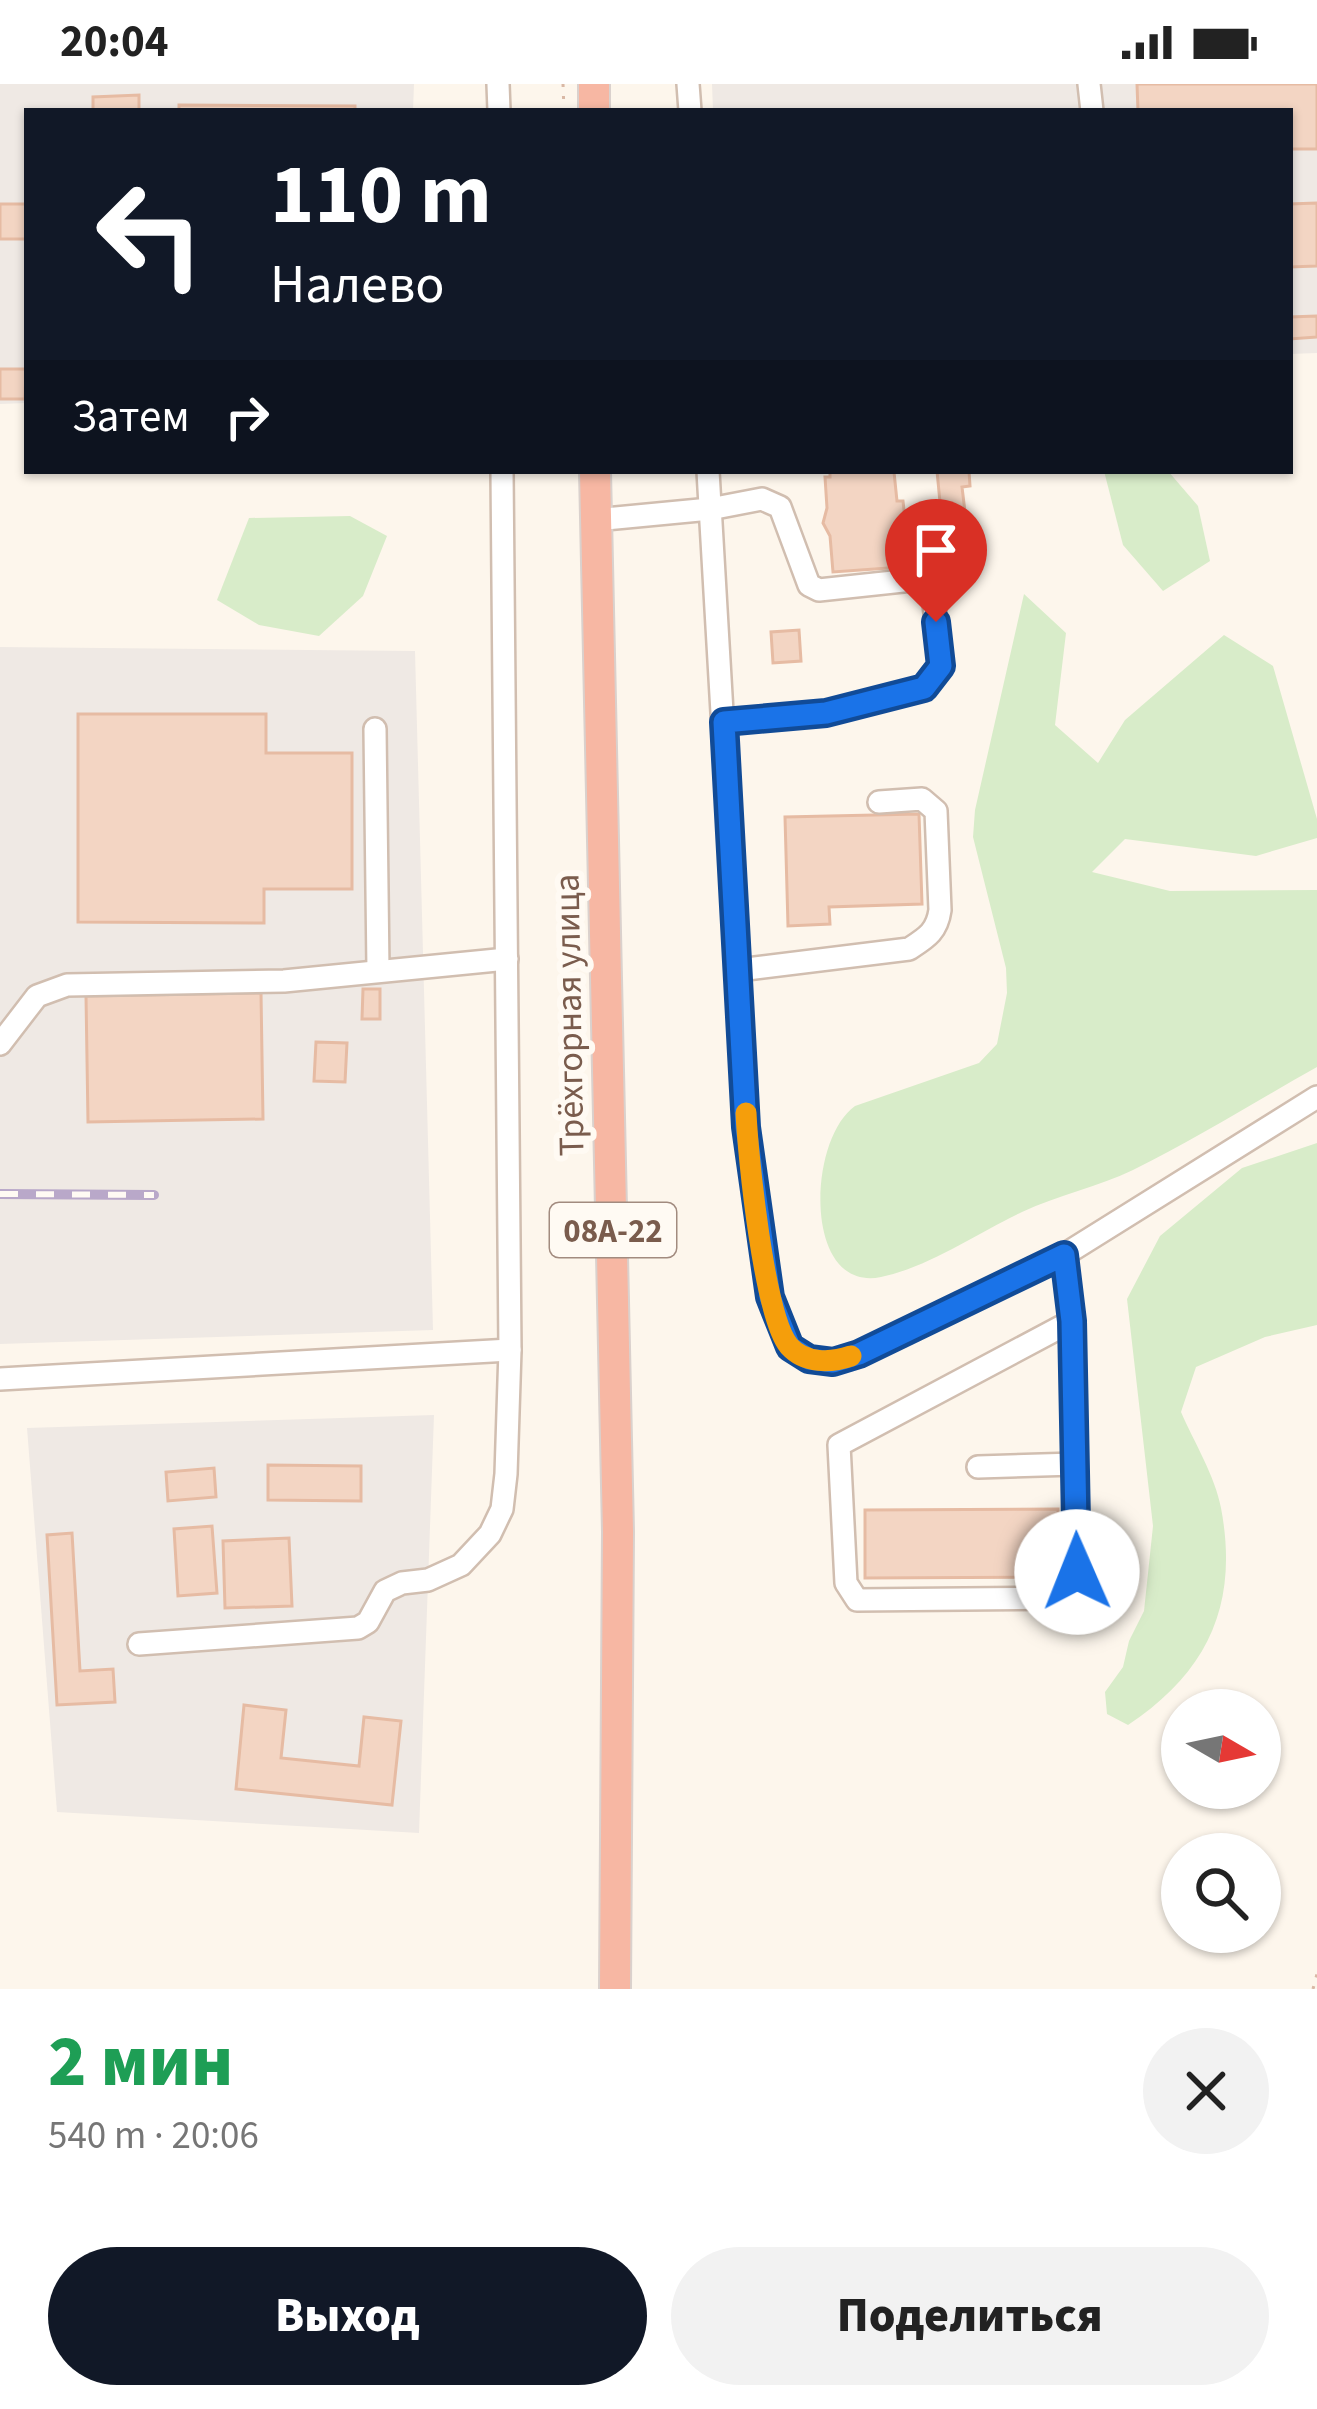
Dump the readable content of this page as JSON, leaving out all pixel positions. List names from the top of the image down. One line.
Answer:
{"streets":{"highway":["Трёхгорная улица","08А-22"]},"north":"right","page":{"status":"20:04","turn":["110 m","Налево"],"then":"Затем","heading":["2 мин","540 m · 20:06"],"buttons":["Выход","Поделиться"]}}
